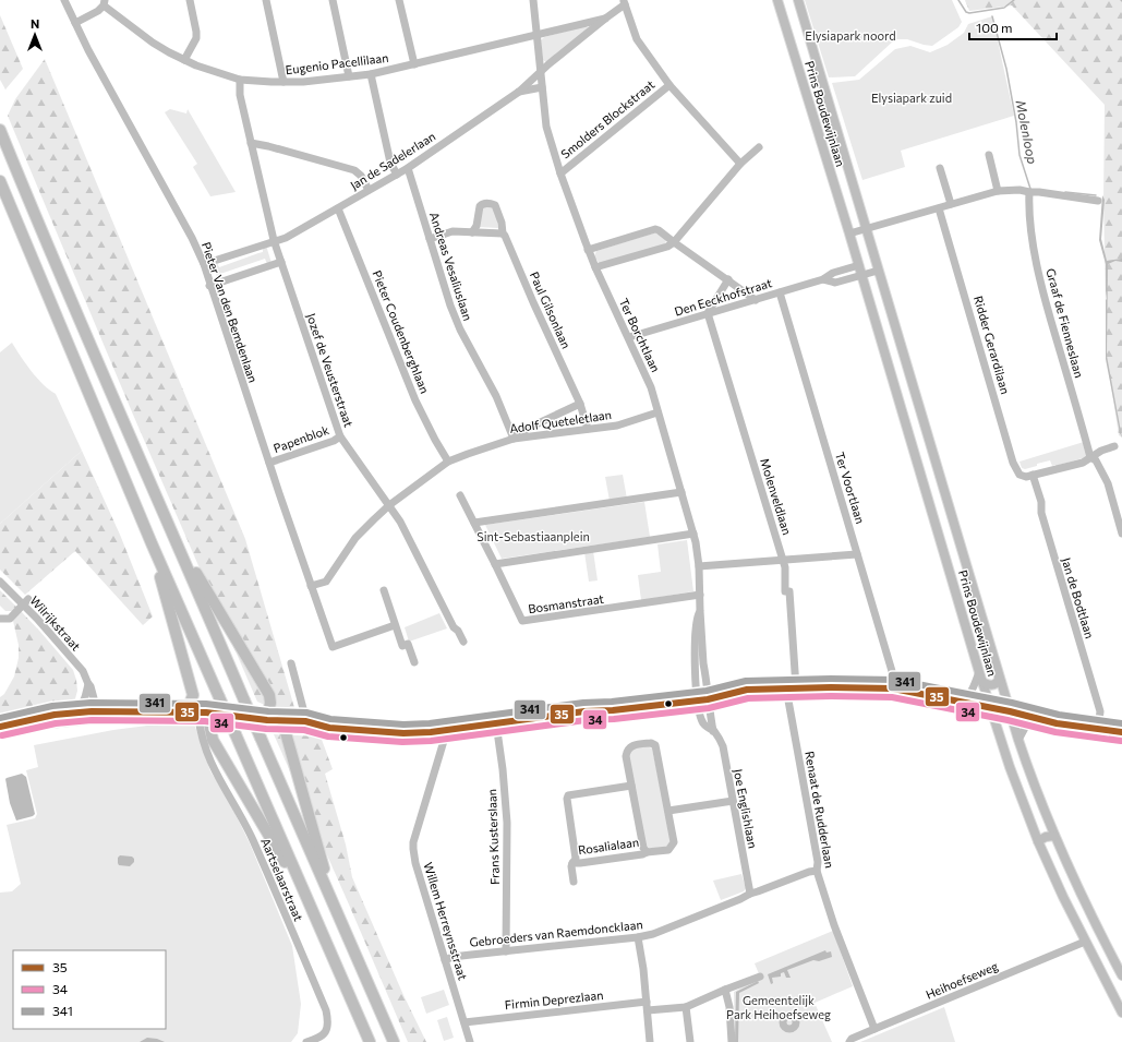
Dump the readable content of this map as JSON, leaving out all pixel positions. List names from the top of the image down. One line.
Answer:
{"streets":{"main road":["Prins Boudewijnlaan"],"street":["Eugenio Pacellilaan","Smolders Blockstraat","Jan de Sadelerlaan","Andreas Vesaliuslaan","Den Eeckhofstraat","Paul Gilsonlaan","Pieter Van den Bemdenlaan","Graaf de Fienneslaan","Pieter Coudenberghlaan","Ter Borchtlaan","Ridder Gerardilaan","Jozef de Veusterstraat","Adolf Queteletlaan","Papenblok","Ter Voortlaan","Molenveldlaan","Jan de Bodtlaan","Bosmanstraat","Wilrijkstraat","Joe Englishlaan","Renaat de Rudderlaan","Frans Kusterslaan","Rosalialaan","Aartselaarstraat","Willem Herreynsstraat","Gebroeders van Raemdoncklaan","Heihoefseweg","Firmin Deprezlaan"]},"crossings":[["Eugenio Pacellilaan","Jan de Sadelerlaan"],["Eugenio Pacellilaan","Ter Borchtlaan"],["Eugenio Pacellilaan","Jozef de Veusterstraat"],["Prins Boudewijnlaan","Den Eeckhofstraat"],["Prins Boudewijnlaan","Heihoefseweg"],["Smolders Blockstraat","Ter Borchtlaan"],["Jan de Sadelerlaan","Andreas Vesaliuslaan"],["Jan de Sadelerlaan","Pieter Van den Bemdenlaan"],["Jan de Sadelerlaan","Pieter Coudenberghlaan"],["Jan de Sadelerlaan","Ter Borchtlaan"],["Jan de Sadelerlaan","Jozef de Veusterstraat"],["Andreas Vesaliuslaan","Adolf Queteletlaan"],["Den Eeckhofstraat","Ter Borchtlaan"],["Den Eeckhofstraat","Ter Voortlaan"],["Den Eeckhofstraat","Molenveldlaan"],["Paul Gilsonlaan","Adolf Queteletlaan"],["Pieter Van den Bemdenlaan","Adolf Queteletlaan"],["Pieter Van den Bemdenlaan","Papenblok"],["Pieter Coudenberghlaan","Adolf Queteletlaan"],["Ter Borchtlaan","Adolf Queteletlaan"],["Ter Borchtlaan","Bosmanstraat"],["Ter Borchtlaan","Joe Englishlaan"],["Ridder Gerardilaan","Jan de Bodtlaan"],["Jozef de Veusterstraat","Adolf Queteletlaan"],["Jozef de Veusterstraat","Papenblok"],["Joe Englishlaan","Gebroeders van Raemdoncklaan"],["Renaat de Rudderlaan","Gebroeders van Raemdoncklaan"],["Renaat de Rudderlaan","Heihoefseweg"],["Frans Kusterslaan","Gebroeders van Raemdoncklaan"],["Willem Herreynsstraat","Gebroeders van Raemdoncklaan"],["Willem Herreynsstraat","Firmin Deprezlaan"]],"water":["Molenloop"],"parks":["Elysiapark noord","Elysiapark zuid","Sint-Sebastiaanplein","Gemeentelijk Park Heihoefseweg"],"lines":["transit line 341","transit line 35","transit line 34"],"legend":["35","34","341"],"scale_bar":"100 m","north":"top"}
